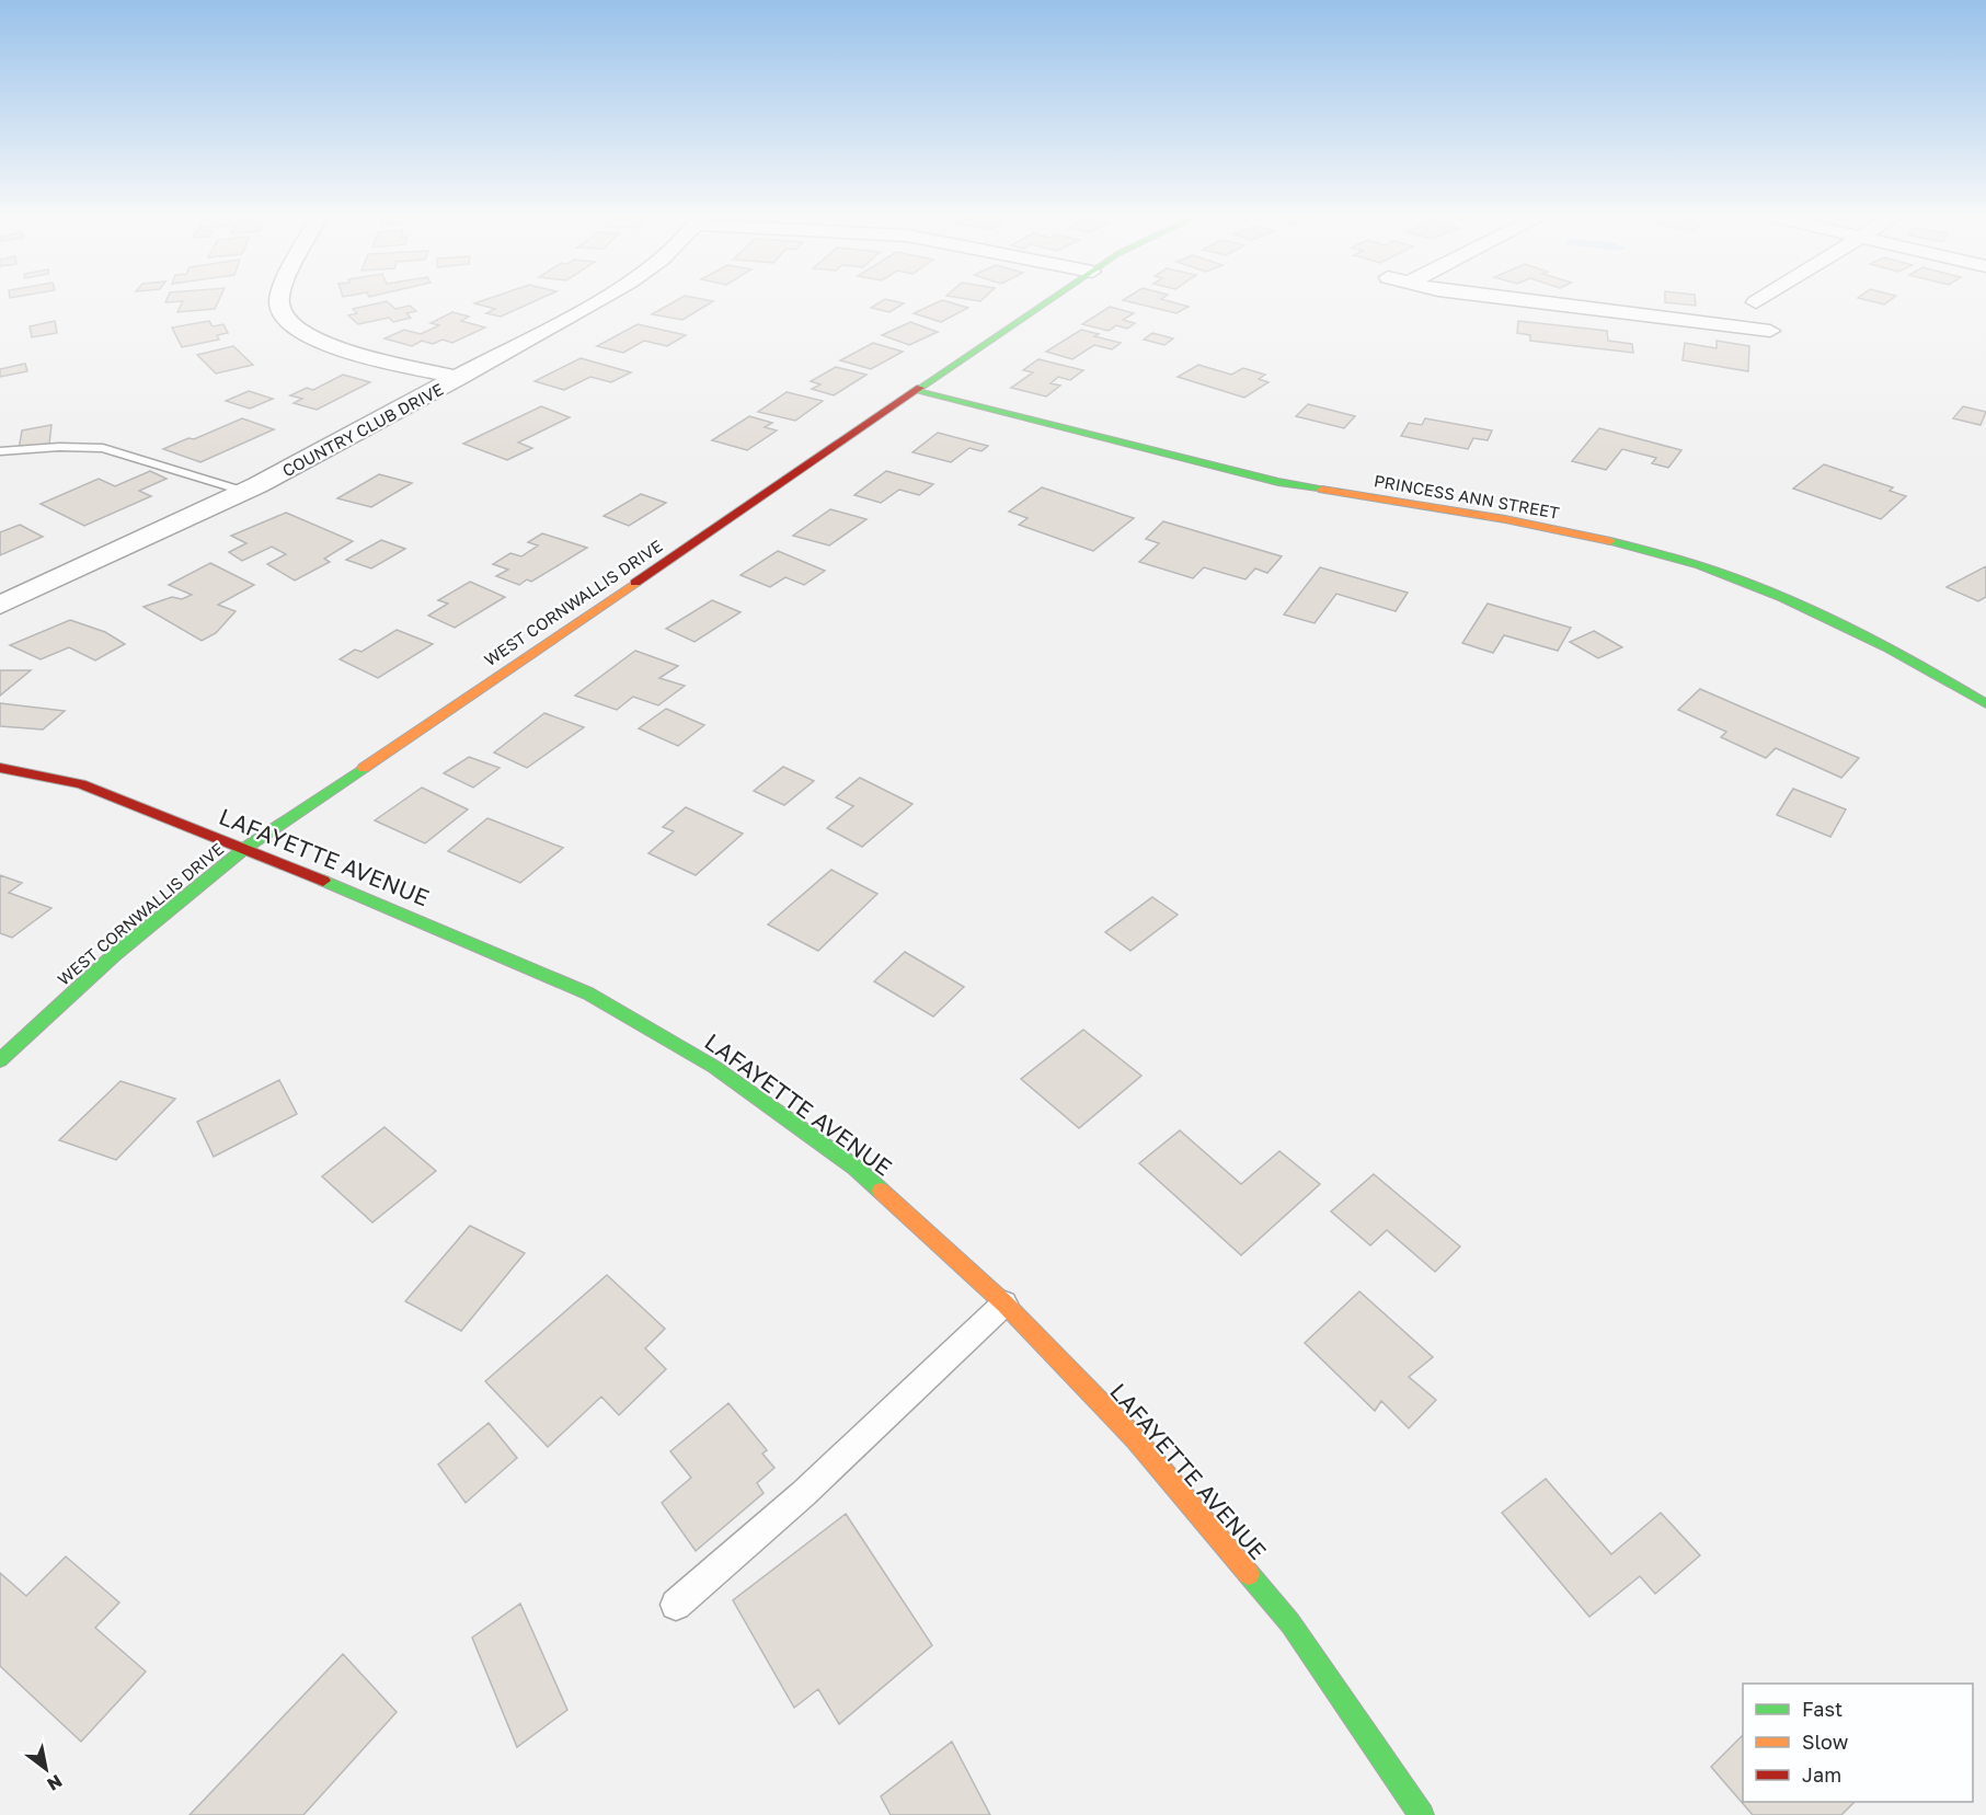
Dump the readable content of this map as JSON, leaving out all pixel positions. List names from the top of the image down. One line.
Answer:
{"streets":{"street":["COUNTRY CLUB DRIVE","PRINCESS ANN STREET","WEST CORNWALLIS DRIVE","LAFAYETTE AVENUE"]},"crossings":[["PRINCESS ANN STREET","WEST CORNWALLIS DRIVE"],["WEST CORNWALLIS DRIVE","LAFAYETTE AVENUE"]],"legend":["Fast","Slow","Jam"],"north":"bottom right"}
